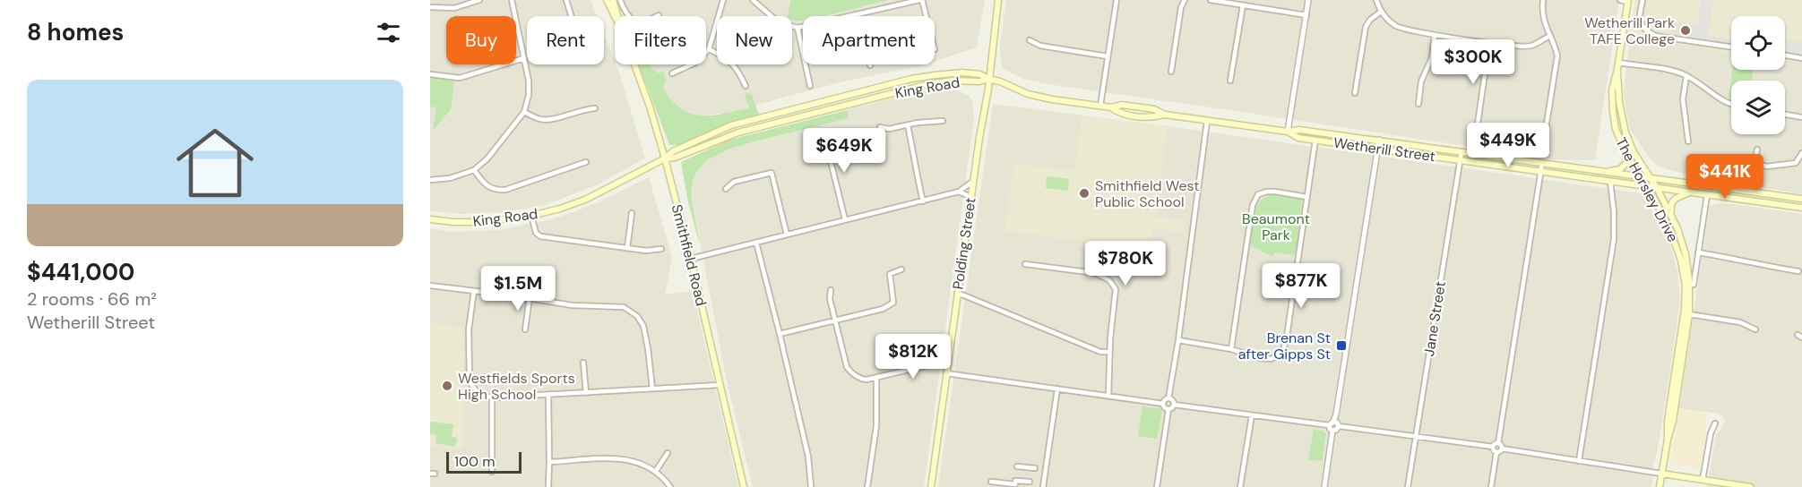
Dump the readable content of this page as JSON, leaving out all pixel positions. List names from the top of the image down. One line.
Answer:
{"streets":{"main road":["King Road","Wetherill Street","The Horsley Drive","Polding Street","Smithfield Road"],"street":["Jane Street"]},"crossings":[["King Road","Wetherill Street"],["King Road","Polding Street"],["King Road","Smithfield Road"],["Wetherill Street","The Horsley Drive"],["Wetherill Street","Polding Street"],["Wetherill Street","Jane Street"]],"parks":["Beaumont Park"],"places":{"other":["Wetherill Park TAFE College","Smithfield West Public School","Westfields Sports High School"],"transit":["Brenan St after Gipps St"]},"scale_bar":"100 m","page":{"heading":"8 homes","chip":["Buy","Rent","Filters","New","Apartment"],"price":["$300K","$449K","$649K","$441K","$780K","$877K","$1.5M","$812K"],"list":[{"name":"$441,000","note":"2 rooms · 66 m² · Wetherill Street"}],"scale":"100 m"}}
